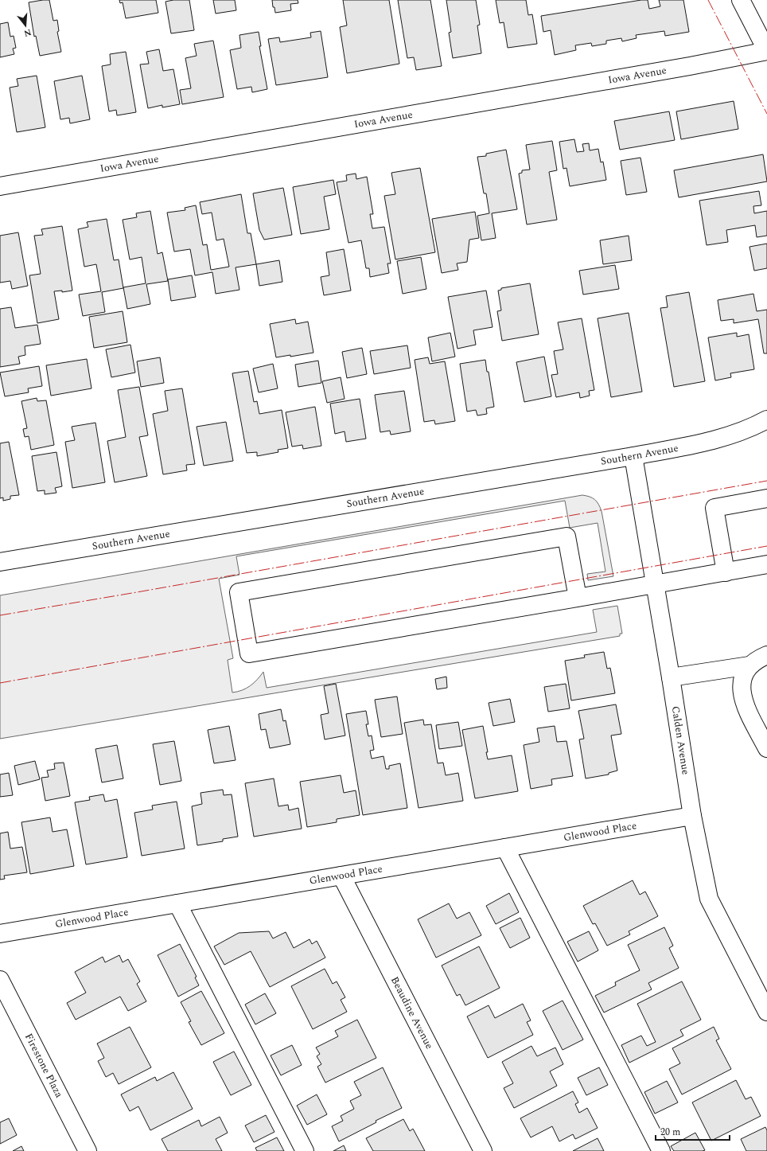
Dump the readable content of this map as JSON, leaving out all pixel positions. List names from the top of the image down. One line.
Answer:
{"streets":{"street":["Iowa Avenue","Southern Avenue","Calden Avenue","Glenwood Place","Beaudine Avenue","Firestone Plaza"]},"crossings":[["Southern Avenue","Calden Avenue"],["Calden Avenue","Glenwood Place"],["Glenwood Place","Beaudine Avenue"]],"scale_bar":"20 m","north":"bottom"}
